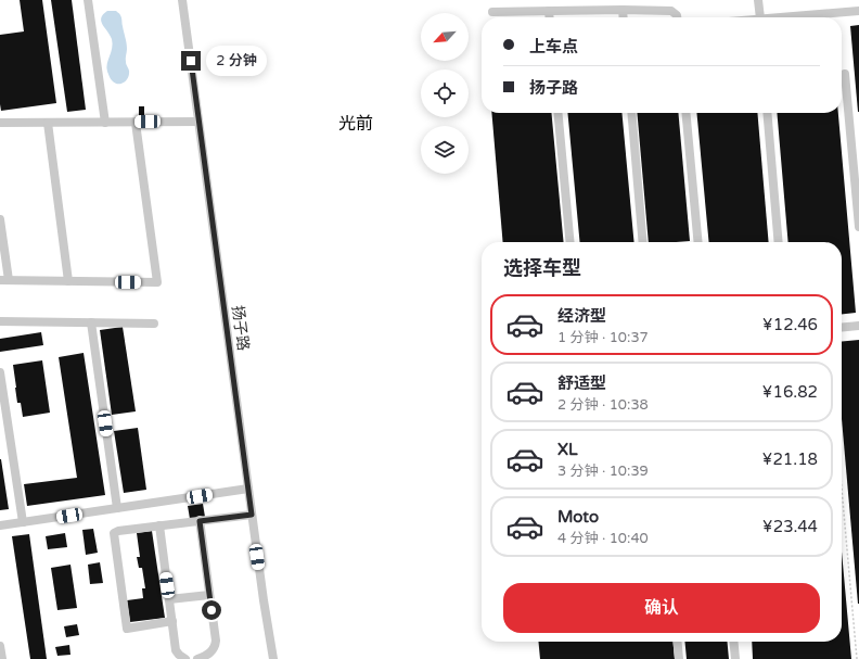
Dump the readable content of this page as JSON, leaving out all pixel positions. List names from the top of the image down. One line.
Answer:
{"streets":{"street":["扬子路"]},"districts":["光前"],"north":"bottom left","page":{"banner":["上车点","扬子路"],"bubble":"2 分钟","heading":"选择车型","list":[{"name":"经济型","note":"1 分钟 · 10:37","value":"¥12.46"},{"name":"舒适型","note":"2 分钟 · 10:38","value":"¥16.82"},{"name":"XL","note":"3 分钟 · 10:39","value":"¥21.18"},{"name":"Moto","note":"4 分钟 · 10:40","value":"¥23.44"}],"buttons":"确认"}}
